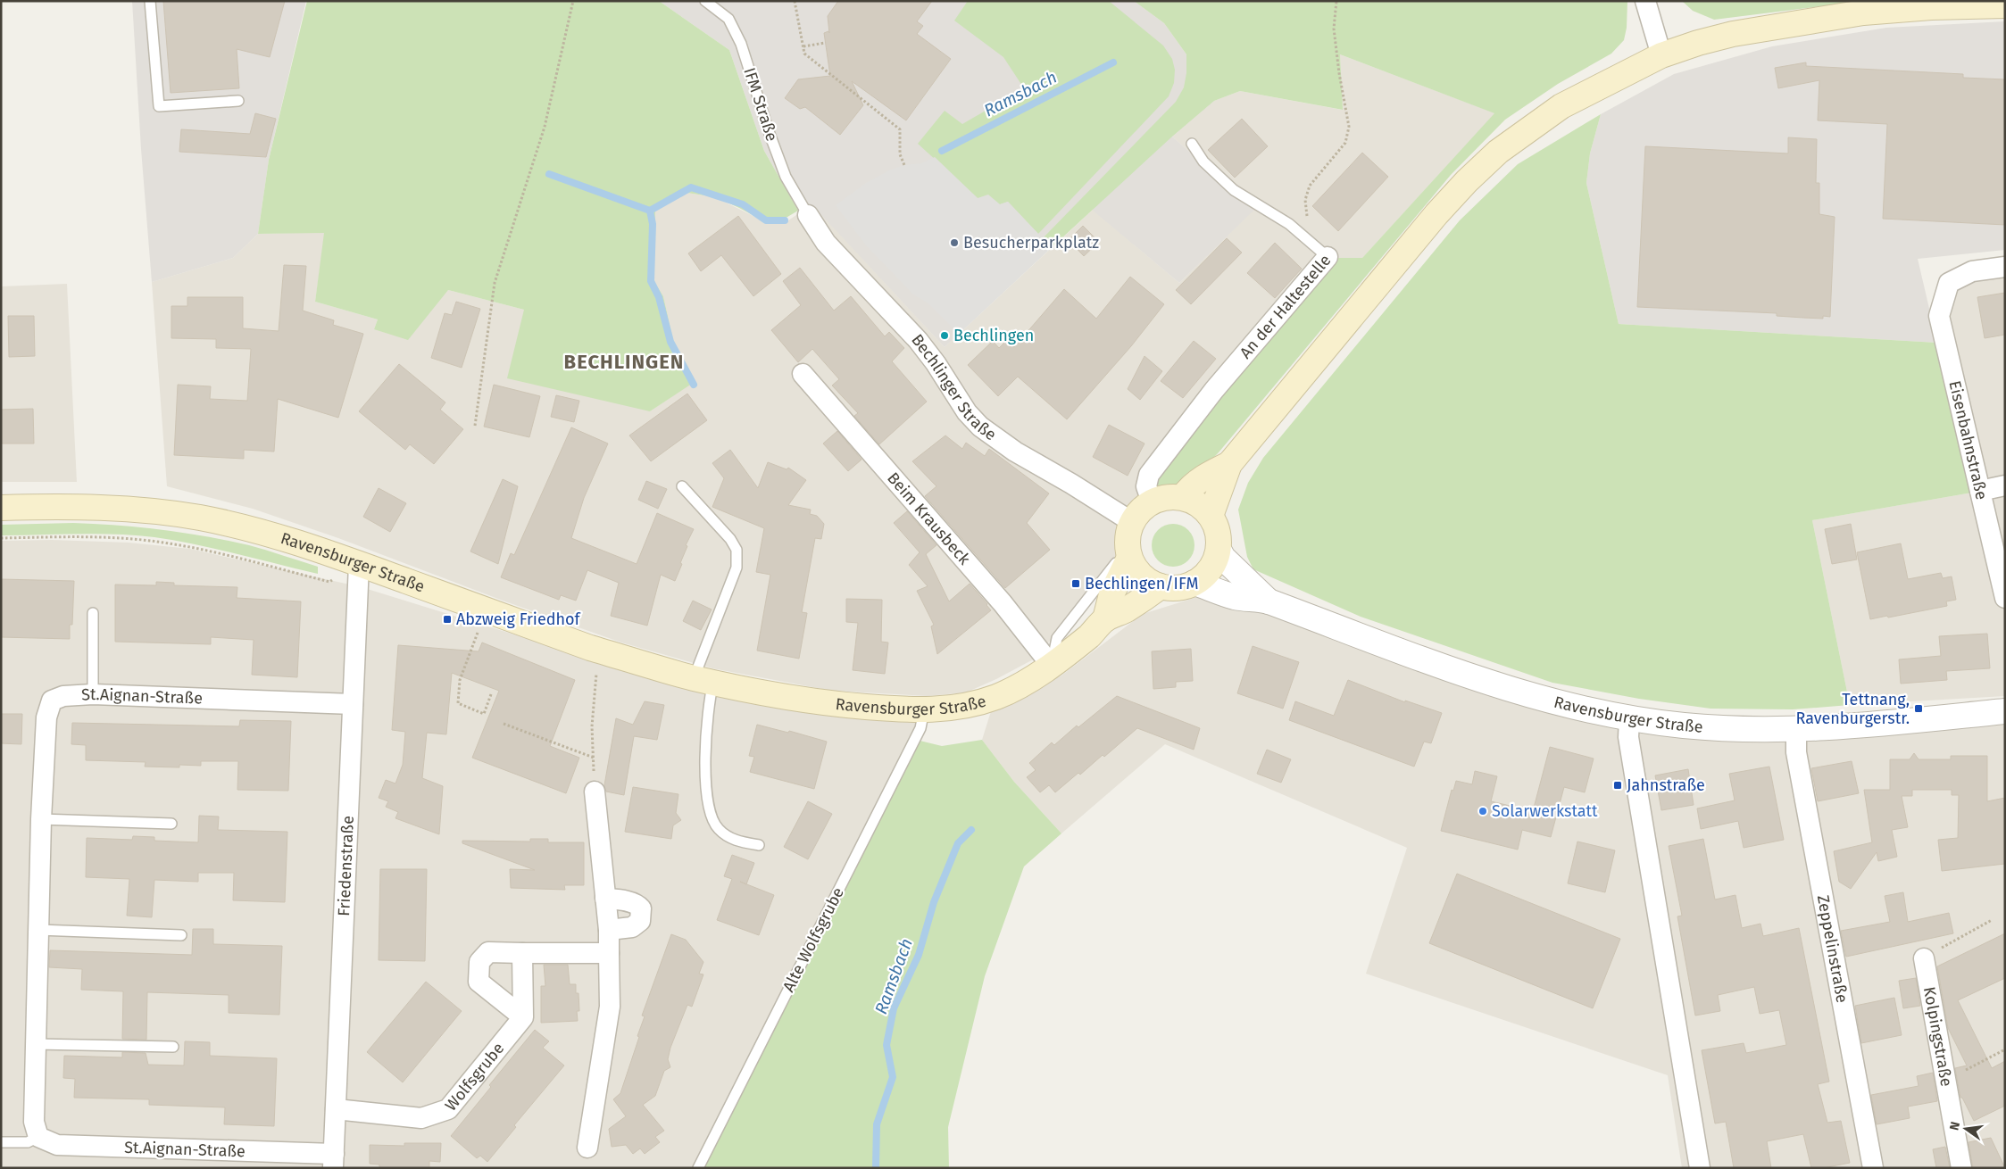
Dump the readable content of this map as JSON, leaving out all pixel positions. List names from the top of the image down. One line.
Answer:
{"streets":{"main road":["Ravensburger Straße"],"street":["An der Haltestelle","Bechlinger Straße","Eisenbahnstraße","Beim Krausbeck","St.Aignan-Straße","Friedenstraße","Zeppelinstraße","Kolpingstraße","Wolfsgrube"],"lane":["IFM Straße","Alte Wolfsgrube"]},"crossings":[["IFM Straße","Bechlinger Straße"],["An der Haltestelle","Bechlinger Straße"],["An der Haltestelle","Ravensburger Straße"],["Bechlinger Straße","Ravensburger Straße"],["Beim Krausbeck","Ravensburger Straße"],["Ravensburger Straße","Friedenstraße"],["Ravensburger Straße","Alte Wolfsgrube"],["Ravensburger Straße","Zeppelinstraße"],["St.Aignan-Straße","Friedenstraße"],["Friedenstraße","Wolfsgrube"]],"districts":["BECHLINGEN"],"water":["Ramsbach"],"places":{"other":["Besucherparkplatz","Bechlingen","Solarwerkstatt"],"transit":["Bechlingen/IFM","Abzweig Friedhof","Tettnang, Ravenburgerstr.","Jahnstraße"]},"north":"left"}
